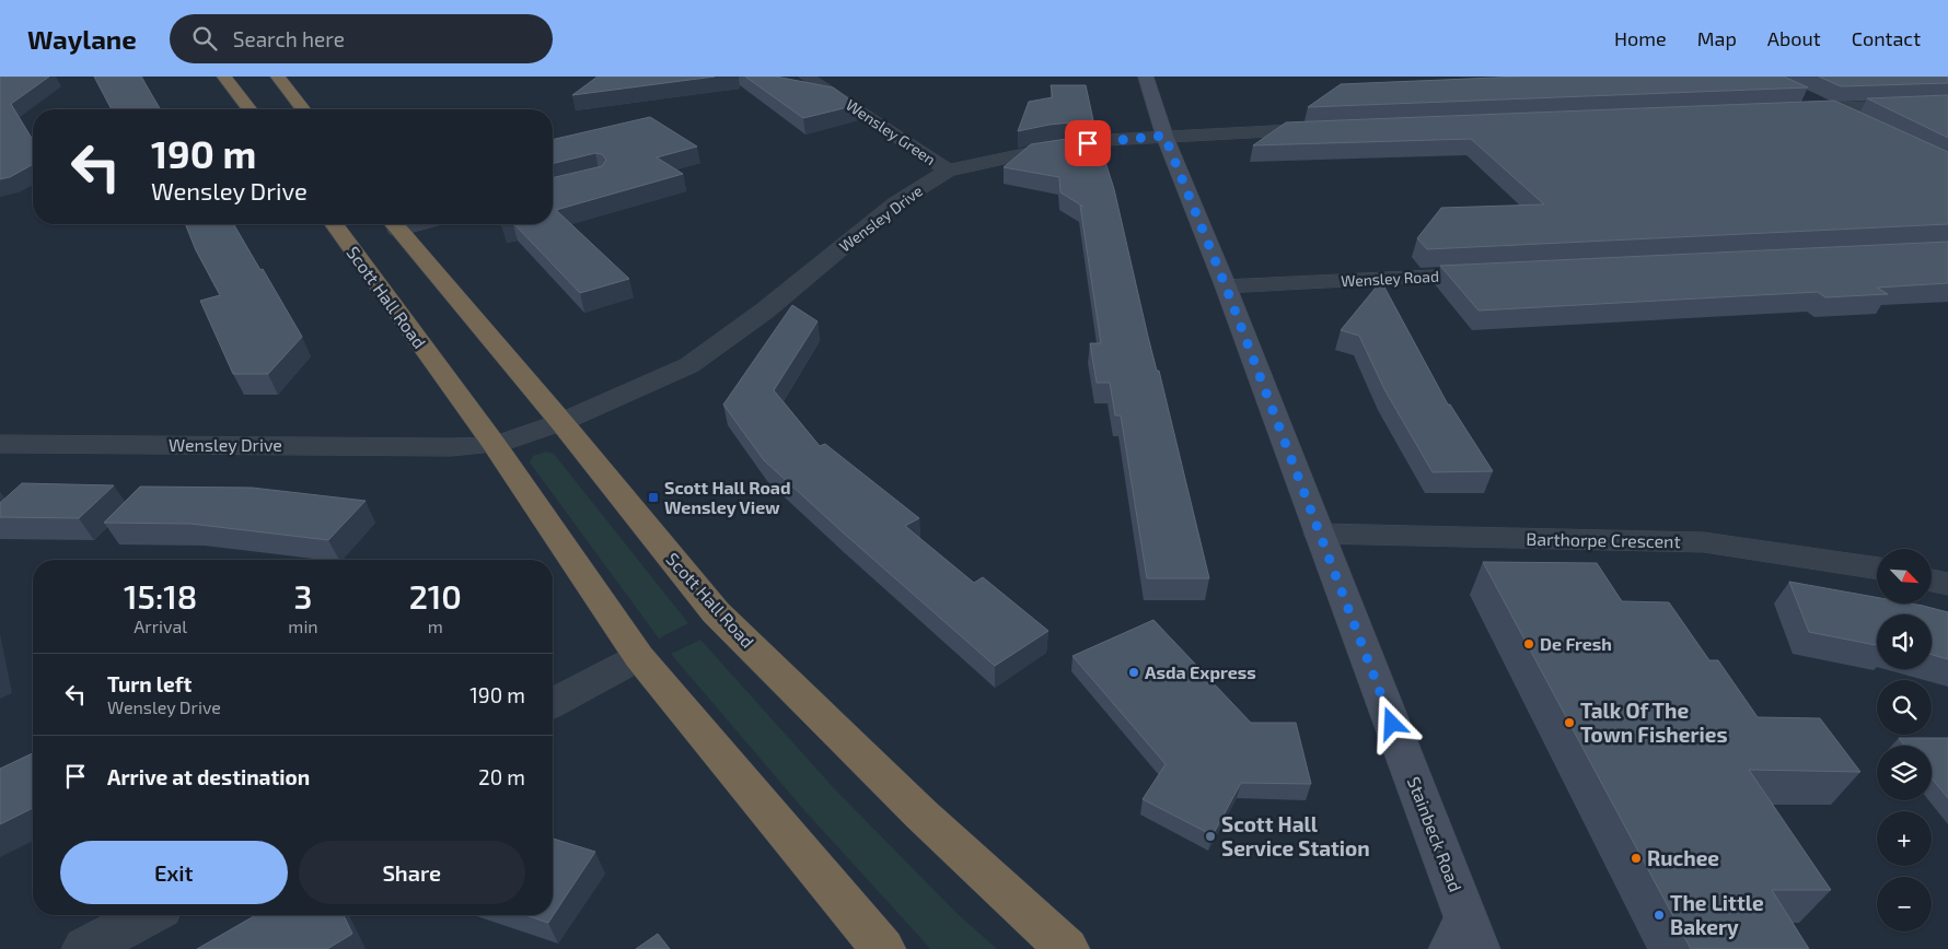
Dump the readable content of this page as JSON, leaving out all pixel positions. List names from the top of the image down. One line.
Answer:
{"streets":{"highway":["Scott Hall Road"],"street":["Wensley Green","Wensley Drive","Wensley Road","Barthorpe Crescent","Stainbeck Road"]},"crossings":[["Wensley Green","Wensley Drive"],["Wensley Drive","Scott Hall Road"],["Wensley Drive","Stainbeck Road"],["Wensley Road","Stainbeck Road"],["Barthorpe Crescent","Stainbeck Road"]],"places":{"transit":["Scott Hall Road Wensley View"],"other":["De Fresh","Asda Express","Talk Of The Town Fisheries","Scott Hall Service Station","Ruchee","The Little Bakery"]},"north":"bottom right","page":{"header":"Waylane","search":"Search here","nav":["Home","Map","About","Contact"],"turn":["190 m","Wensley Drive"],"map_buttons":["+","−"],"eta":["15:18","Arrival","3","min","210","m"],"list":[{"name":"Turn left","note":"Wensley Drive","value":"190 m"},{"name":"Arrive at destination","value":"20 m"}],"buttons":["Exit","Share"]}}
